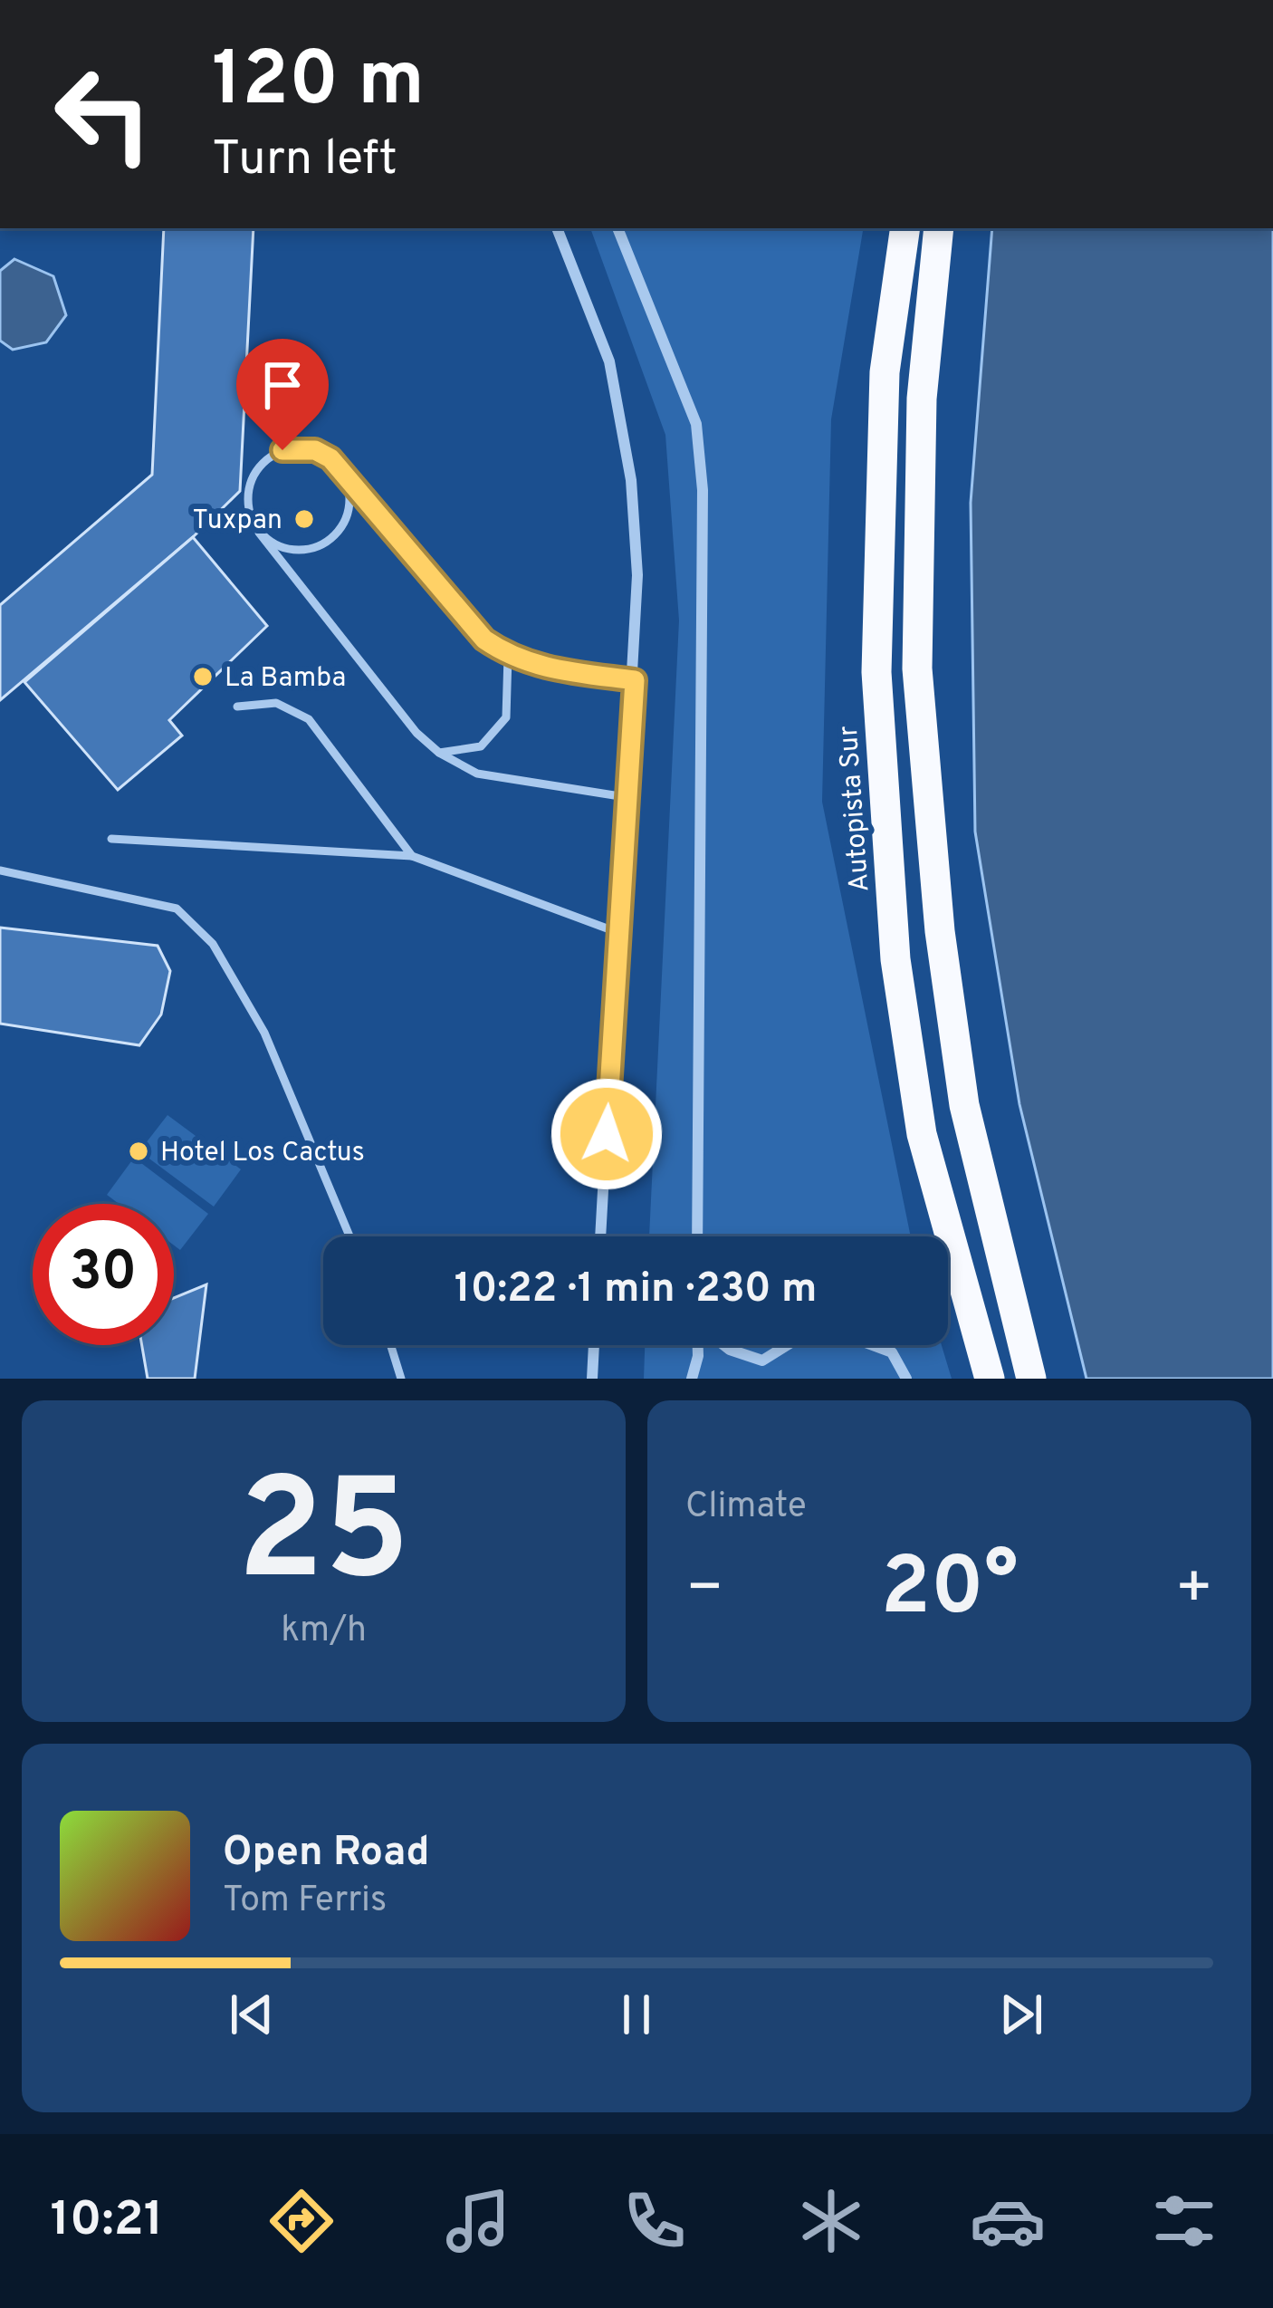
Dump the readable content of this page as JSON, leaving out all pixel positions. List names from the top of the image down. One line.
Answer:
{"streets":{"highway":["Autopista Sur"]},"places":["Tuxpan","La Bamba","Hotel Los Cactus"],"page":{"turn":["120 m","Turn left"],"limit":"30","trip":"10:22 · 1 min · 230 m","tile":[["25","km/h"],"Climate"],"heat":["−","20°","+"],"song":["Open Road","Tom Ferris"],"tabs":"10:21"}}
